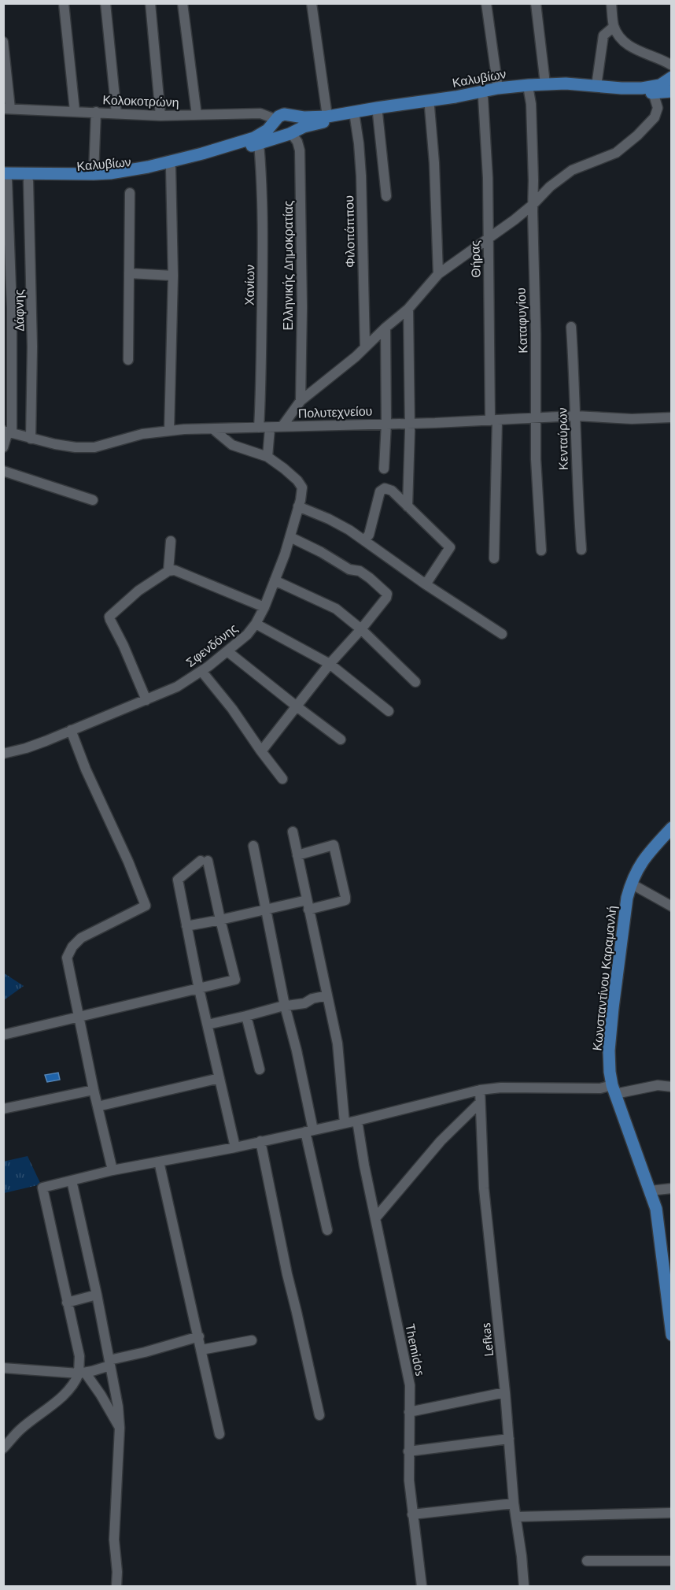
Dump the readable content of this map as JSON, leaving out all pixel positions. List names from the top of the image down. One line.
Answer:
{"streets":{"main road":["Καλυβίων","Κωνσταντίνου Καραμανλή"],"street":["Κολοκοτρώνη","Φιλοπάππου","Θήρας","Ελληνικής Δημοκρατίας","Χανίων","Δάφνης","Καταφυγίου","Πολυτεχνείου","Κενταύρων","Σφενδόνης","Lefkas","Themidos"]},"crossings":[["Καλυβίων","Κολοκοτρώνη"],["Καλυβίων","Φιλοπάππου"],["Καλυβίων","Θήρας"],["Καλυβίων","Ελληνικής Δημοκρατίας"],["Καλυβίων","Χανίων"],["Καλυβίων","Δάφνης"],["Καλυβίων","Καταφυγίου"],["Κολοκοτρώνη","Ελληνικής Δημοκρατίας"],["Θήρας","Πολυτεχνείου"],["Χανίων","Πολυτεχνείου"],["Δάφνης","Πολυτεχνείου"],["Καταφυγίου","Πολυτεχνείου"],["Πολυτεχνείου","Κενταύρων"]]}
